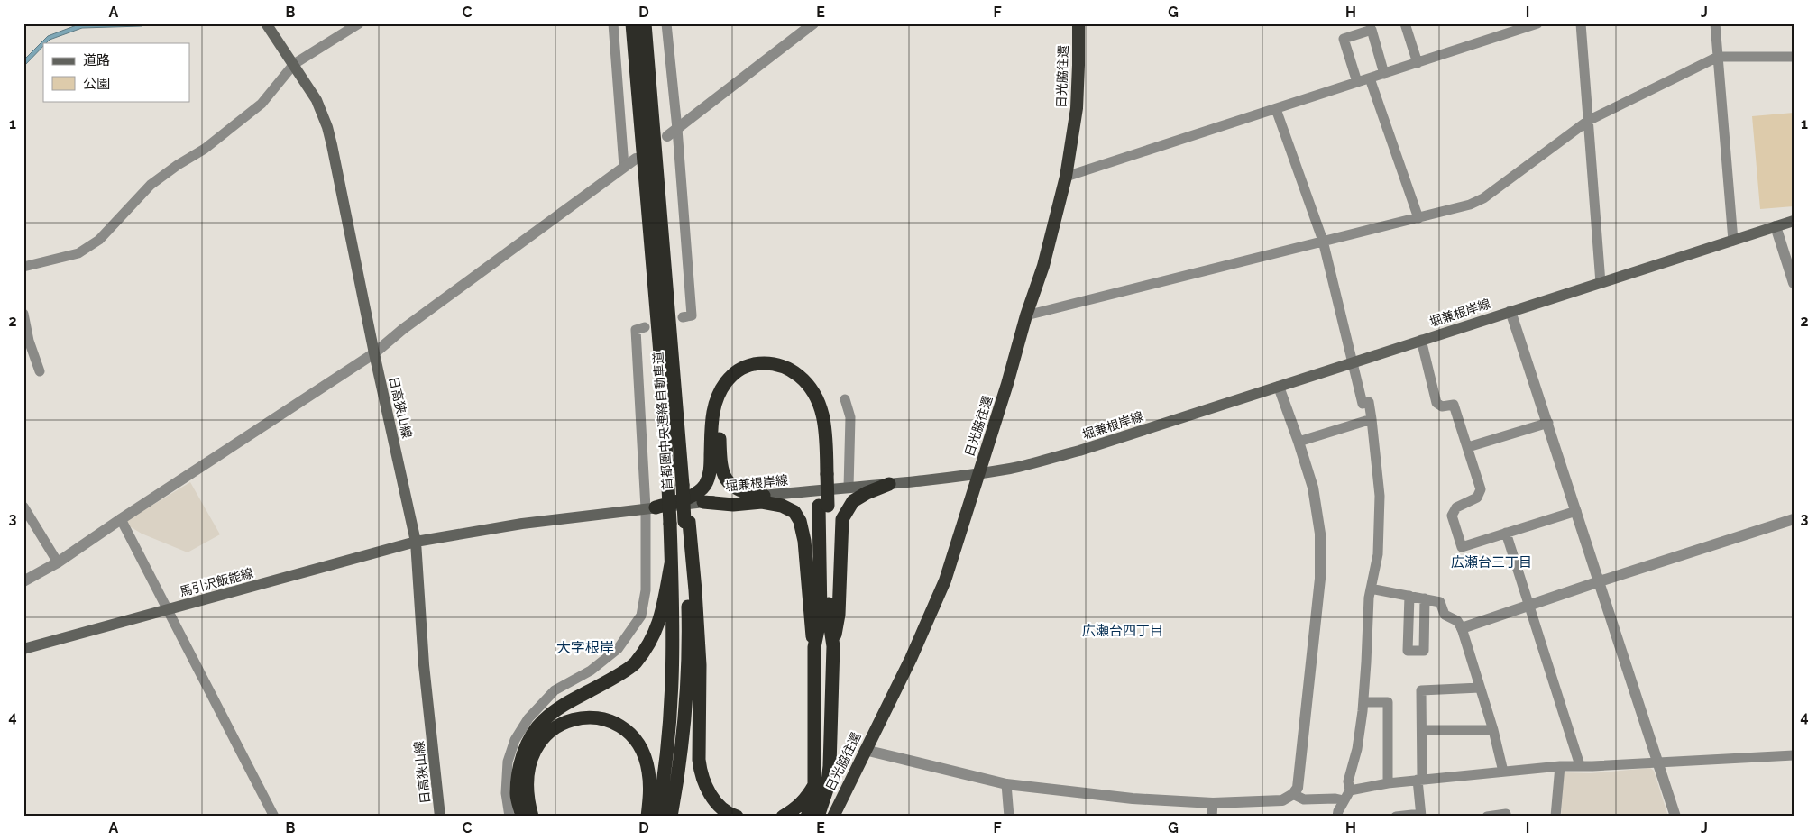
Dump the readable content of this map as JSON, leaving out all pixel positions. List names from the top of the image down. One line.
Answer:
{"streets":{"highway":["日光脇往還","首都圏中央連絡自動車道"],"main road":["堀兼根岸線","日高狭山線","馬引沢飯能線"]},"crossings":[["日光脇往還","堀兼根岸線"],["堀兼根岸線","日高狭山線"],["堀兼根岸線","馬引沢飯能線"],["日高狭山線","馬引沢飯能線"]],"districts":["広瀬台三丁目","広瀬台四丁目","大字根岸"],"legend":["道路","公園"],"grid":{"columns":["A","B","C","D","E","F","G","H","I","J"],"rows":["1","2","3","4"]}}
